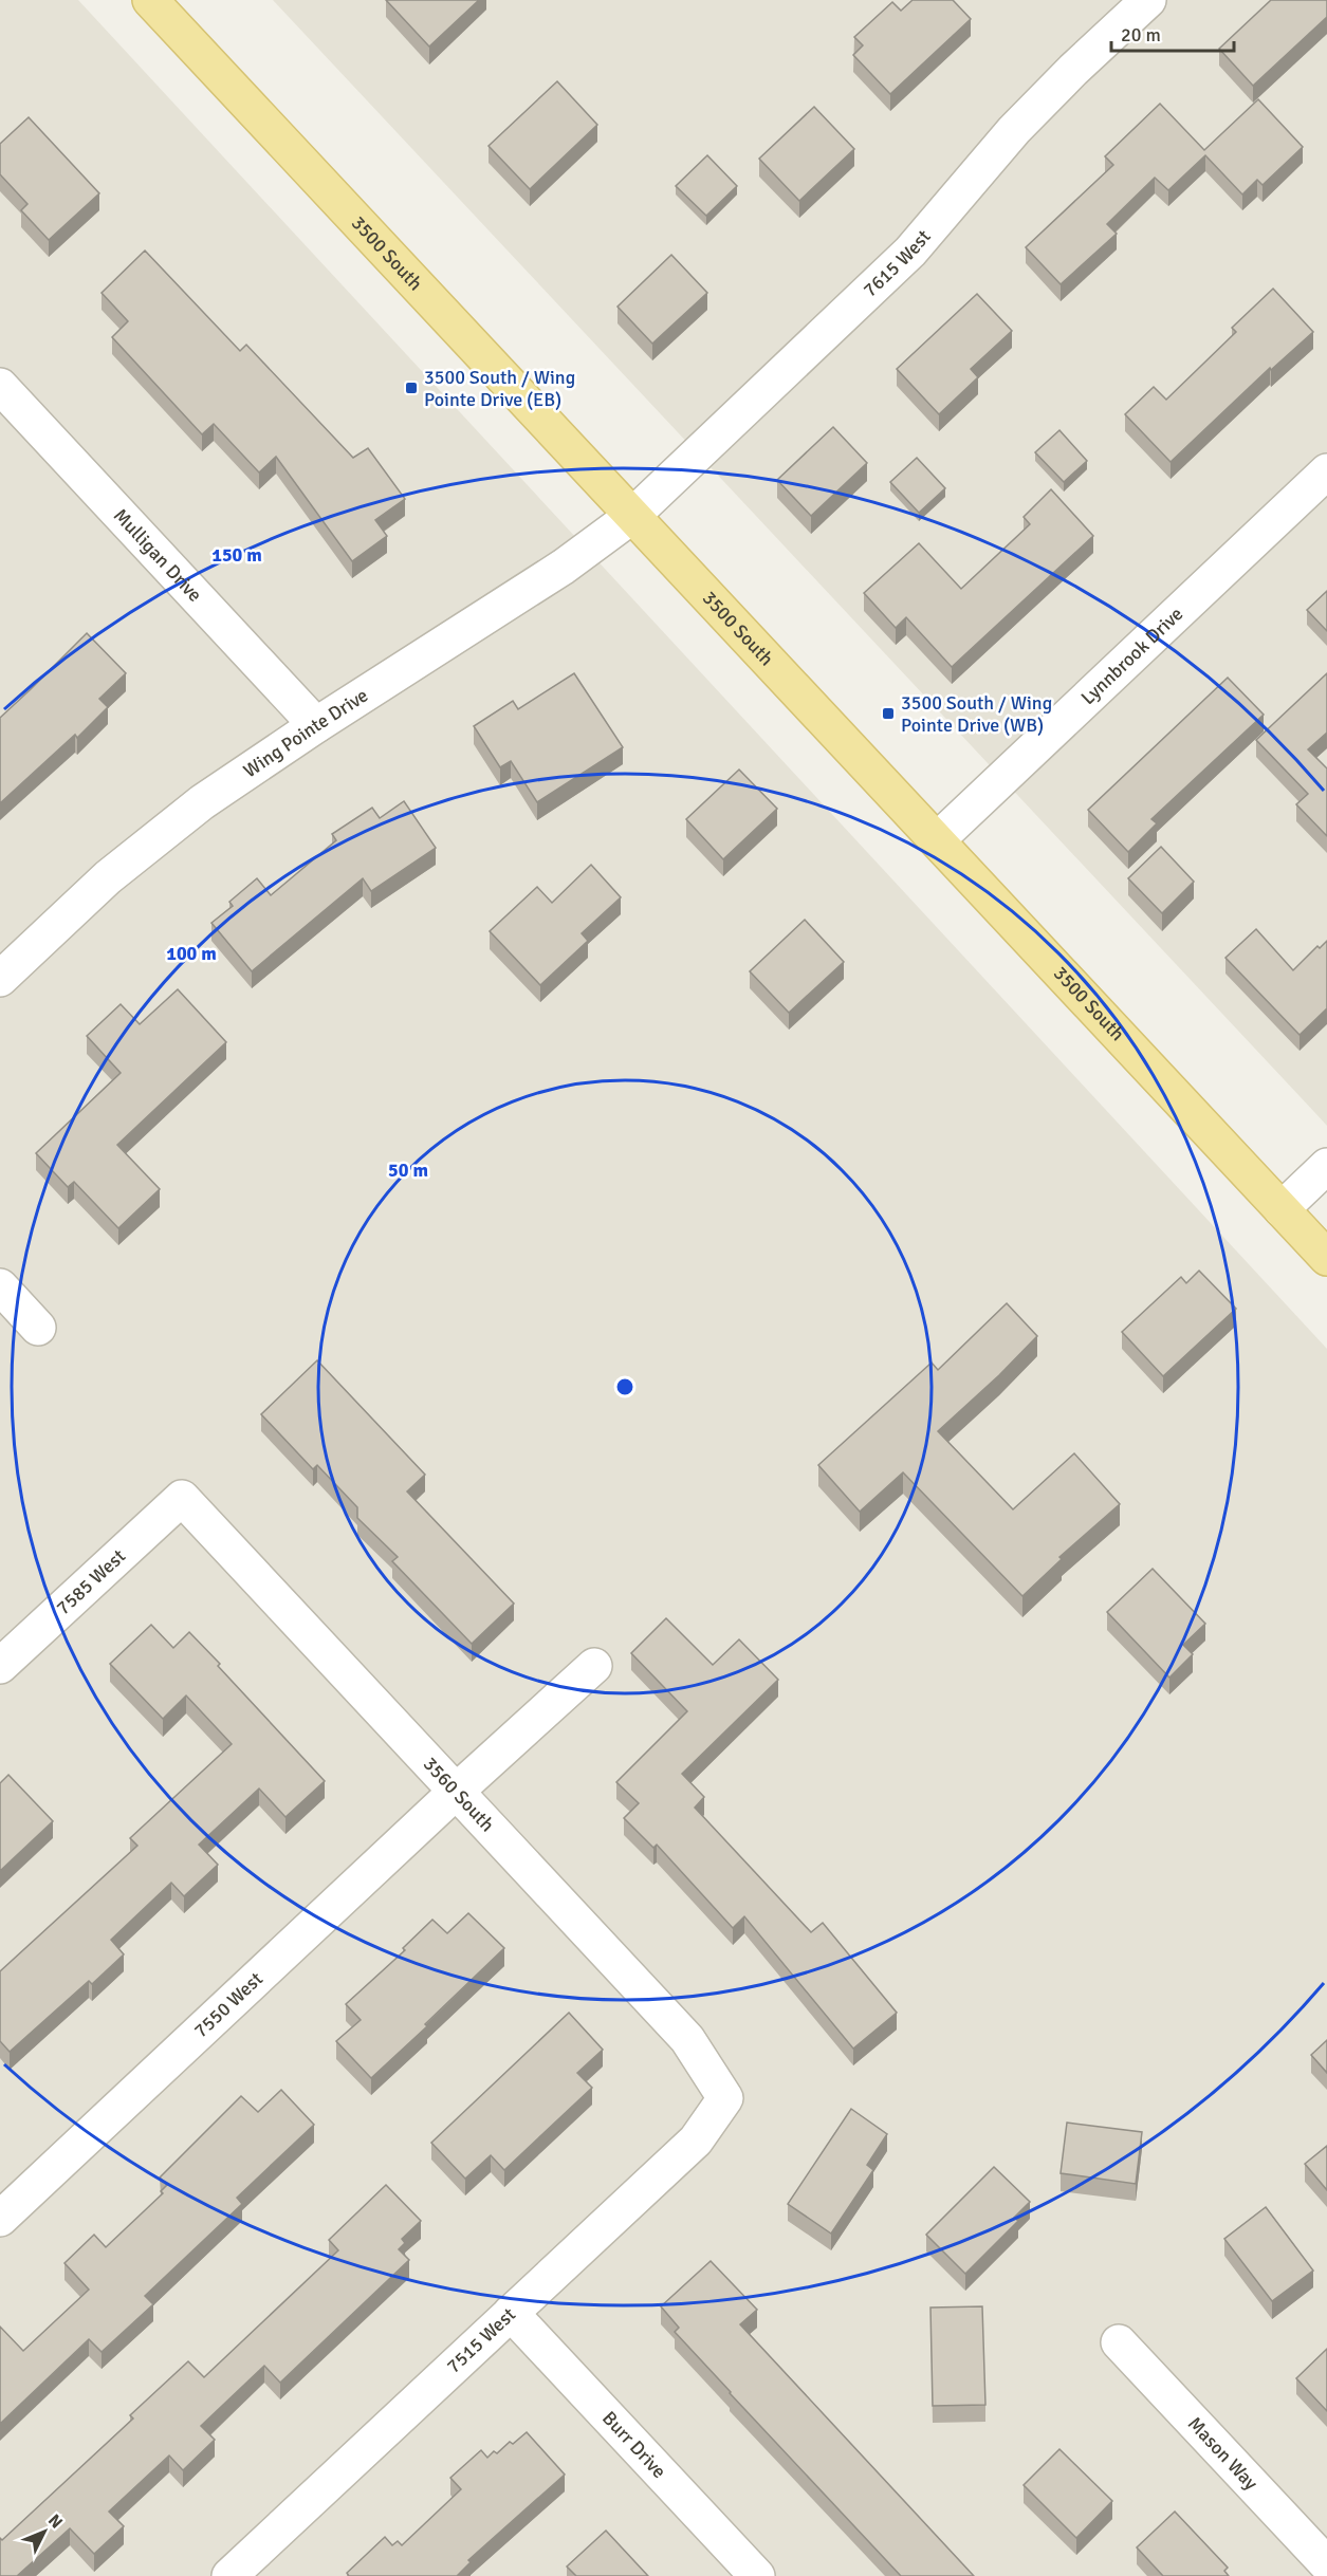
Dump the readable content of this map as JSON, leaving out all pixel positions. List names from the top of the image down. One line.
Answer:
{"streets":{"main road":["3500 South"],"street":["7615 West","Mulligan Drive","Lynnbrook Drive","Wing Pointe Drive","7585 West","3560 South","7550 West","7515 West","Burr Drive","Mason Way"]},"crossings":[["3500 South","7615 West"],["3500 South","Lynnbrook Drive"],["3500 South","Wing Pointe Drive"],["7615 West","Wing Pointe Drive"],["Mulligan Drive","Wing Pointe Drive"],["7585 West","3560 South"],["3560 South","7550 West"],["3560 South","7515 West"],["7515 West","Burr Drive"]],"places":{"transit":["3500 South / Wing Pointe Drive (EB)","3500 South / Wing Pointe Drive (WB)"]},"scale_bar":"20 m","north":"top right","rings":["150 m","100 m","50 m"]}
